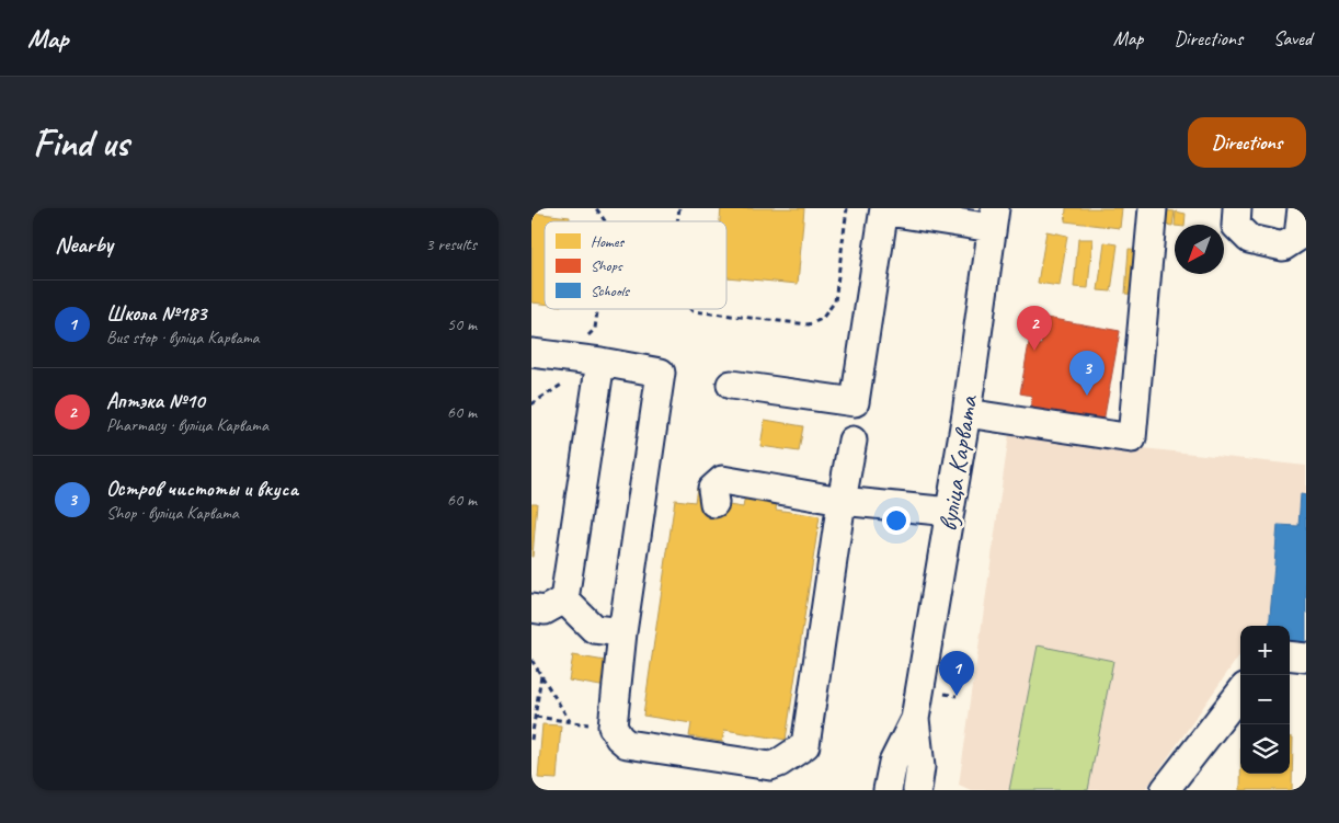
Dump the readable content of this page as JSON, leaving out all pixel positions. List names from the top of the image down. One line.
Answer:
{"streets":{"street":["вуліца Карвата"]},"legend":["Homes","Shops","Schools"],"north":"bottom left","page":{"header":"Map","nav":["Map","Directions","Saved"],"buttons":"Directions","title":"Find us","heading":["Nearby","3 results"],"list":[{"mark":"1","name":"Школа №183","note":"Bus stop · вуліца Карвата","value":"50 m"},{"mark":"2","name":"Аптэка №10","note":"Pharmacy · вуліца Карвата","value":"60 m"},{"mark":"3","name":"Остров чистоты и вкуса","note":"Shop · вуліца Карвата","value":"60 m"}],"pins":["2","3","1"],"map_buttons":["+","−"]}}
